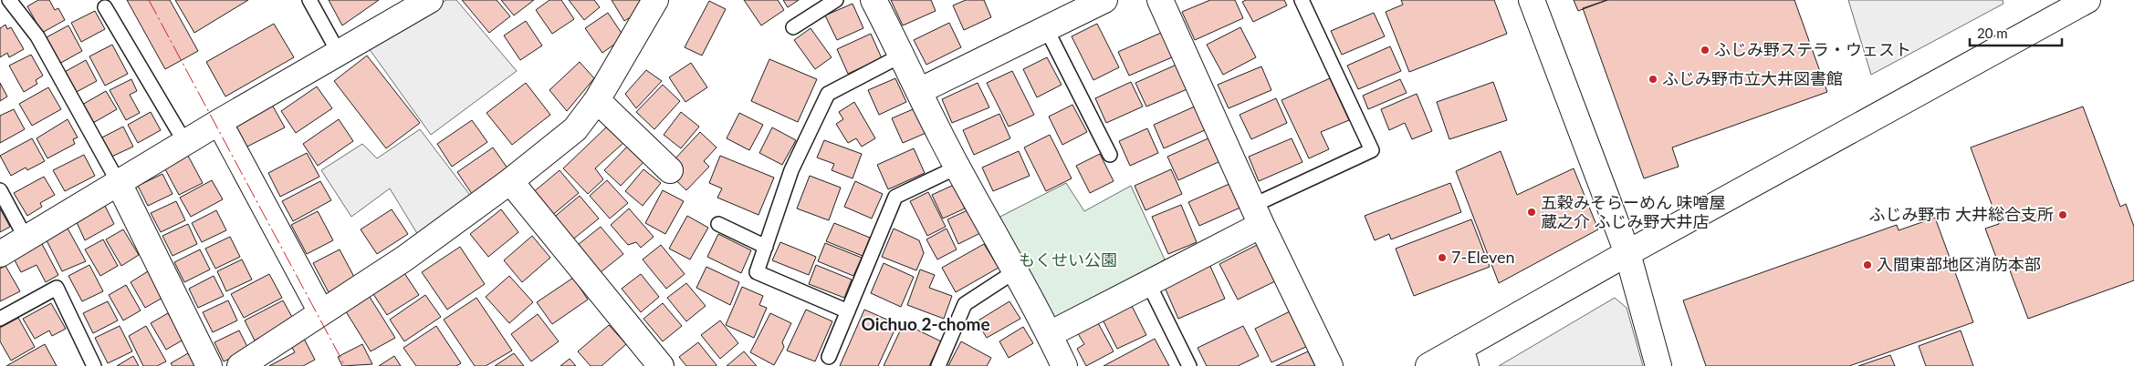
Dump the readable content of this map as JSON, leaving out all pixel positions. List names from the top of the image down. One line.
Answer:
{"districts":["Oichuo 2-chome"],"parks":["もくせい公園"],"places":["ふじみ野ステラ・ウェスト","ふじみ野市立大井図書館","五穀みそらーめん 味噌屋 蔵之介 ふじみ野大井店","ふじみ野市 大井総合支所","7-Eleven","入間東部地区消防本部"],"scale_bar":"20 m"}
